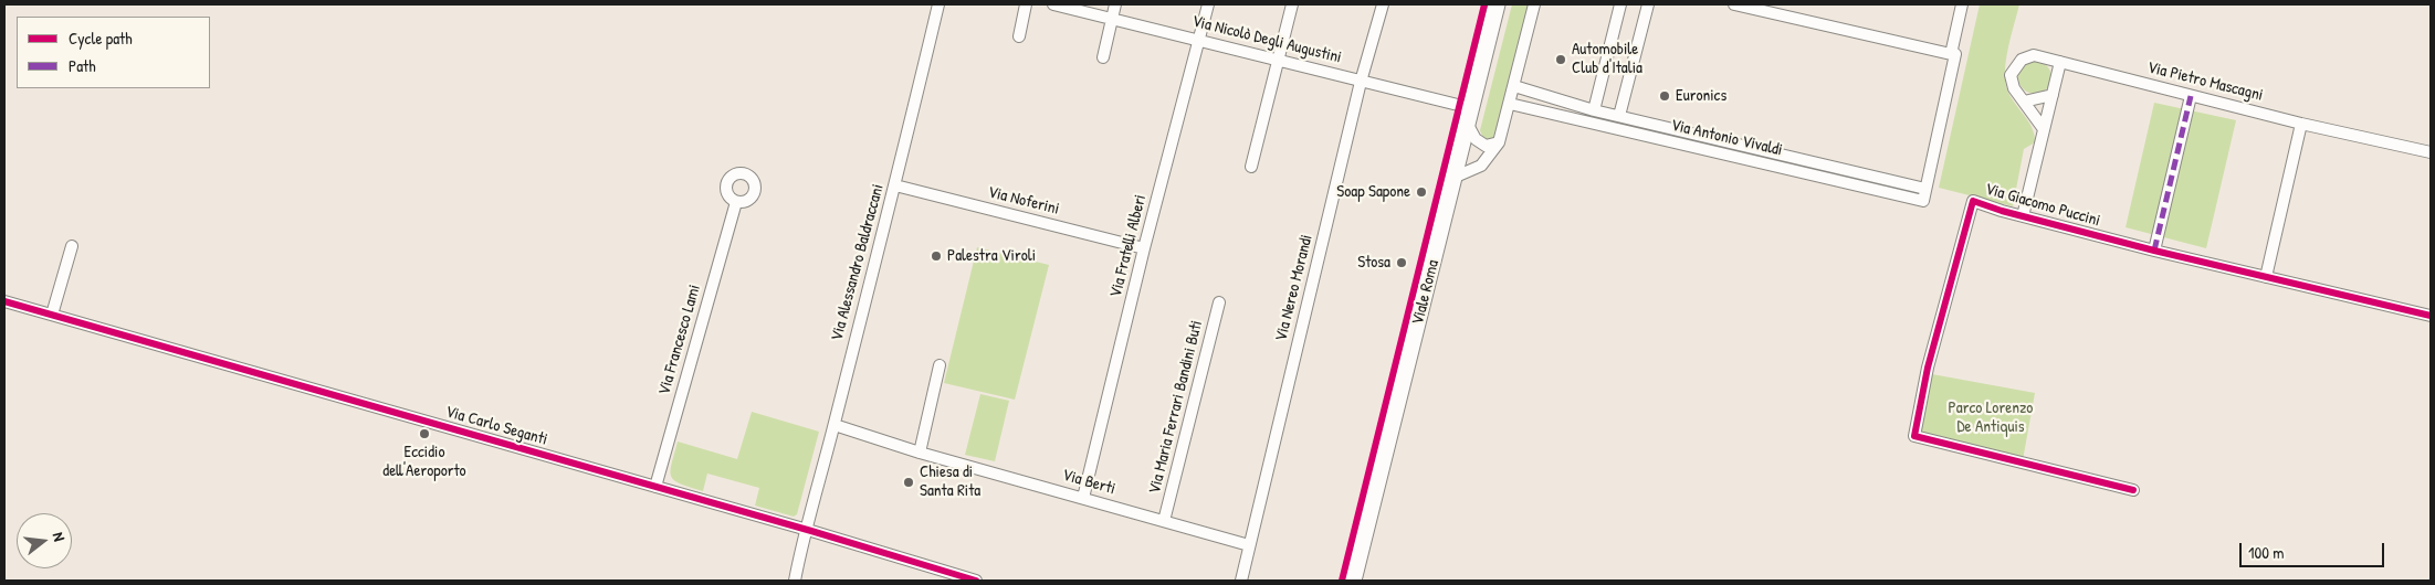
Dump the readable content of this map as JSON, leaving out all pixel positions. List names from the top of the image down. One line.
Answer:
{"streets":{"main road":["Viale Roma"],"street":["Via Nicolò Degli Augustini","Via Pietro Mascagni","Via Antonio Vivaldi","Via Noferini","Via Giacomo Puccini","Via Fratelli Alberi","Via Alessandro Baldraccani","Via Nereo Morandi","Via Francesco Lami","Via Maria Ferrari Bandini Buti","Via Carlo Seganti","Via Berti"]},"crossings":[["Via Nicolò Degli Augustini","Via Fratelli Alberi"],["Via Nicolò Degli Augustini","Via Nereo Morandi"],["Via Nicolò Degli Augustini","Viale Roma"],["Via Pietro Mascagni","Via Giacomo Puccini"],["Via Noferini","Via Fratelli Alberi"],["Via Noferini","Via Alessandro Baldraccani"],["Via Fratelli Alberi","Via Berti"],["Via Alessandro Baldraccani","Via Carlo Seganti"],["Via Alessandro Baldraccani","Via Berti"],["Via Nereo Morandi","Via Berti"],["Via Francesco Lami","Via Carlo Seganti"],["Via Maria Ferrari Bandini Buti","Via Berti"]],"parks":["Parco Lorenzo De Antiquis"],"places":["Automobile Club d'Italia","Euronics","Soap Sapone","Palestra Viroli","Stosa","Eccidio dell'Aeroporto","Chiesa di Santa Rita"],"legend":["Cycle path","Path"],"scale_bar":"100 m","north":"right"}
